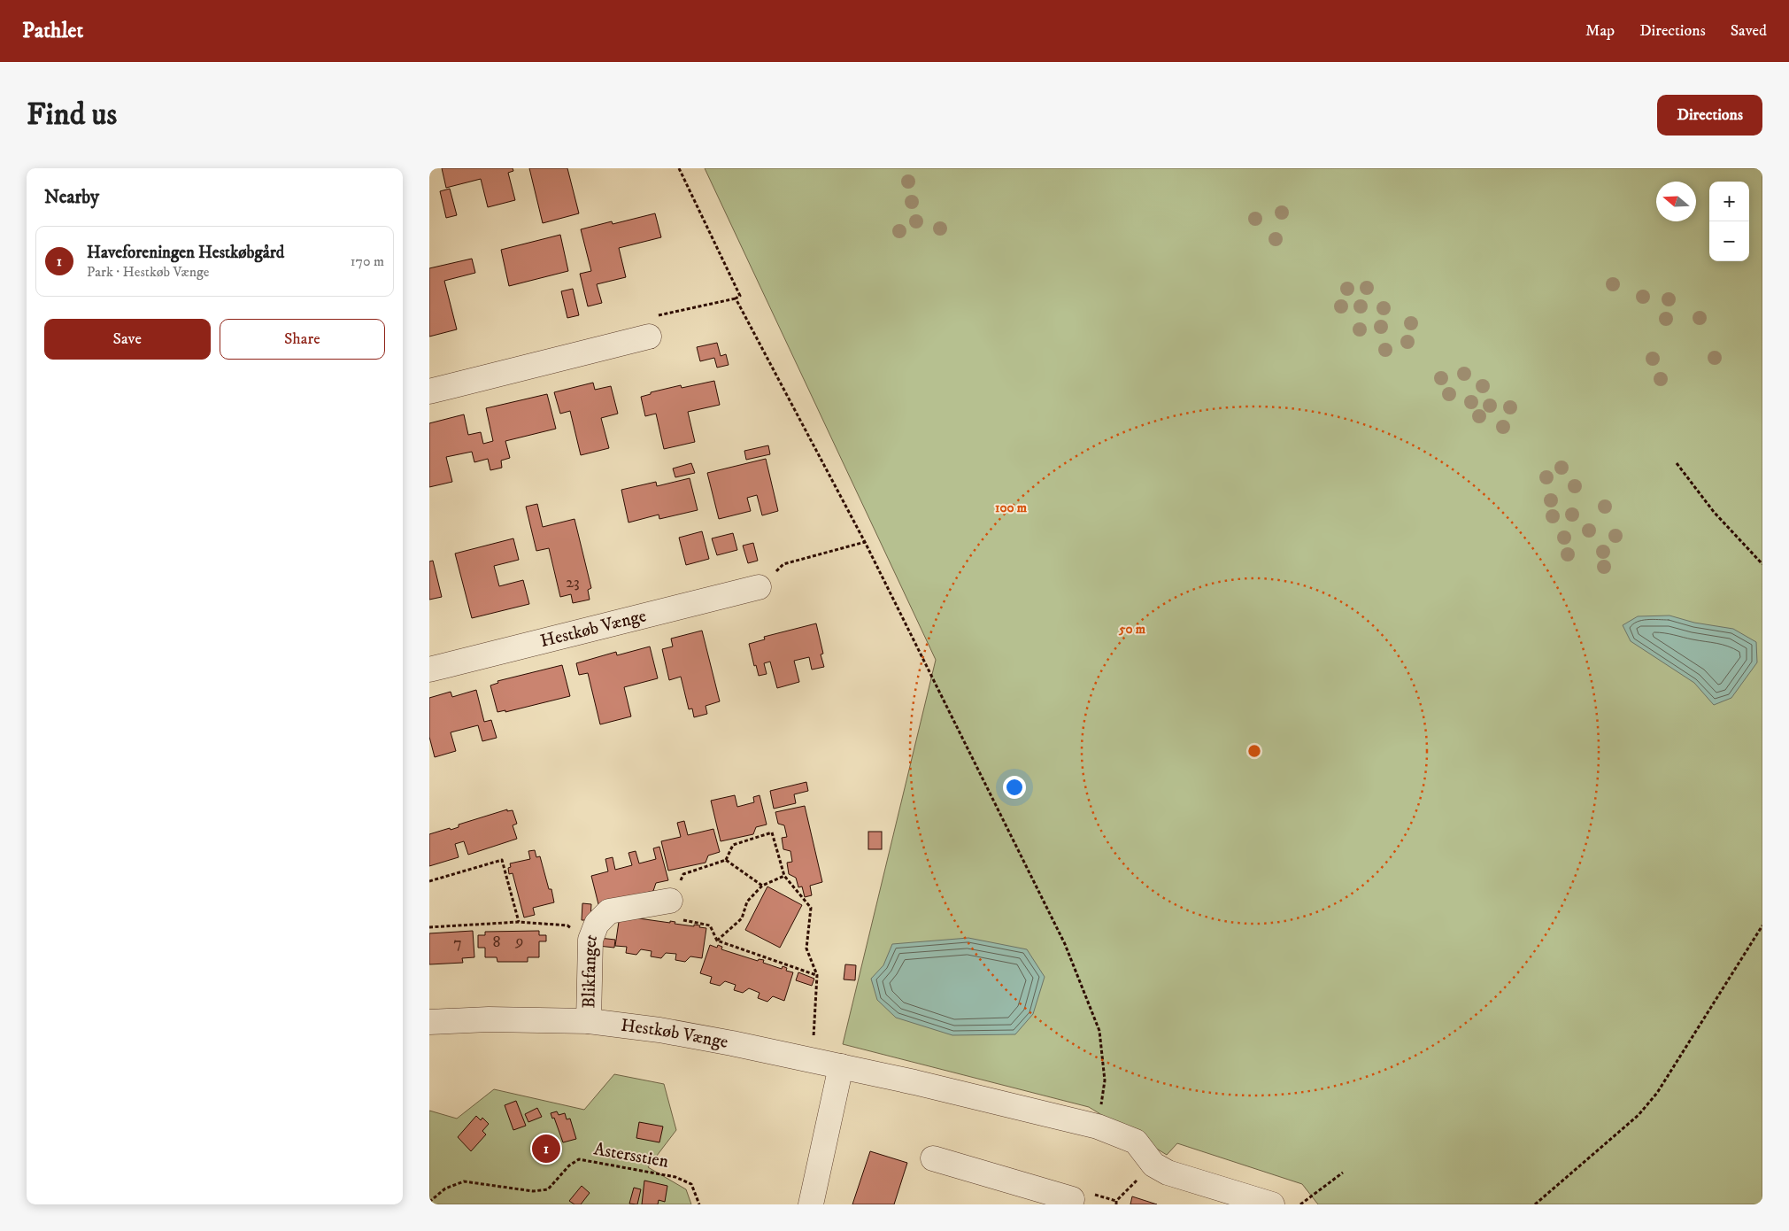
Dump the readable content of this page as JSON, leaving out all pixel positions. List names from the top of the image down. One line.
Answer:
{"streets":{"street":["Hestkøb Vænge","Blikfanget"],"path":["Astersstien"]},"crossings":[["Hestkøb Vænge","Blikfanget"]],"house_numbers":["23","9","8","7"],"north":"left","page":{"header":"Pathlet","nav":["Map","Directions","Saved"],"buttons":["Directions",["Save","Share"]],"title":"Find us","heading":"Nearby","map_buttons":["+","−"],"list":[{"mark":"1","name":"Haveforeningen Hestkøbgård","note":"Park · Hestkøb Vænge","value":"170 m"}],"pins":"1"},"rings":["100 m","50 m"]}
